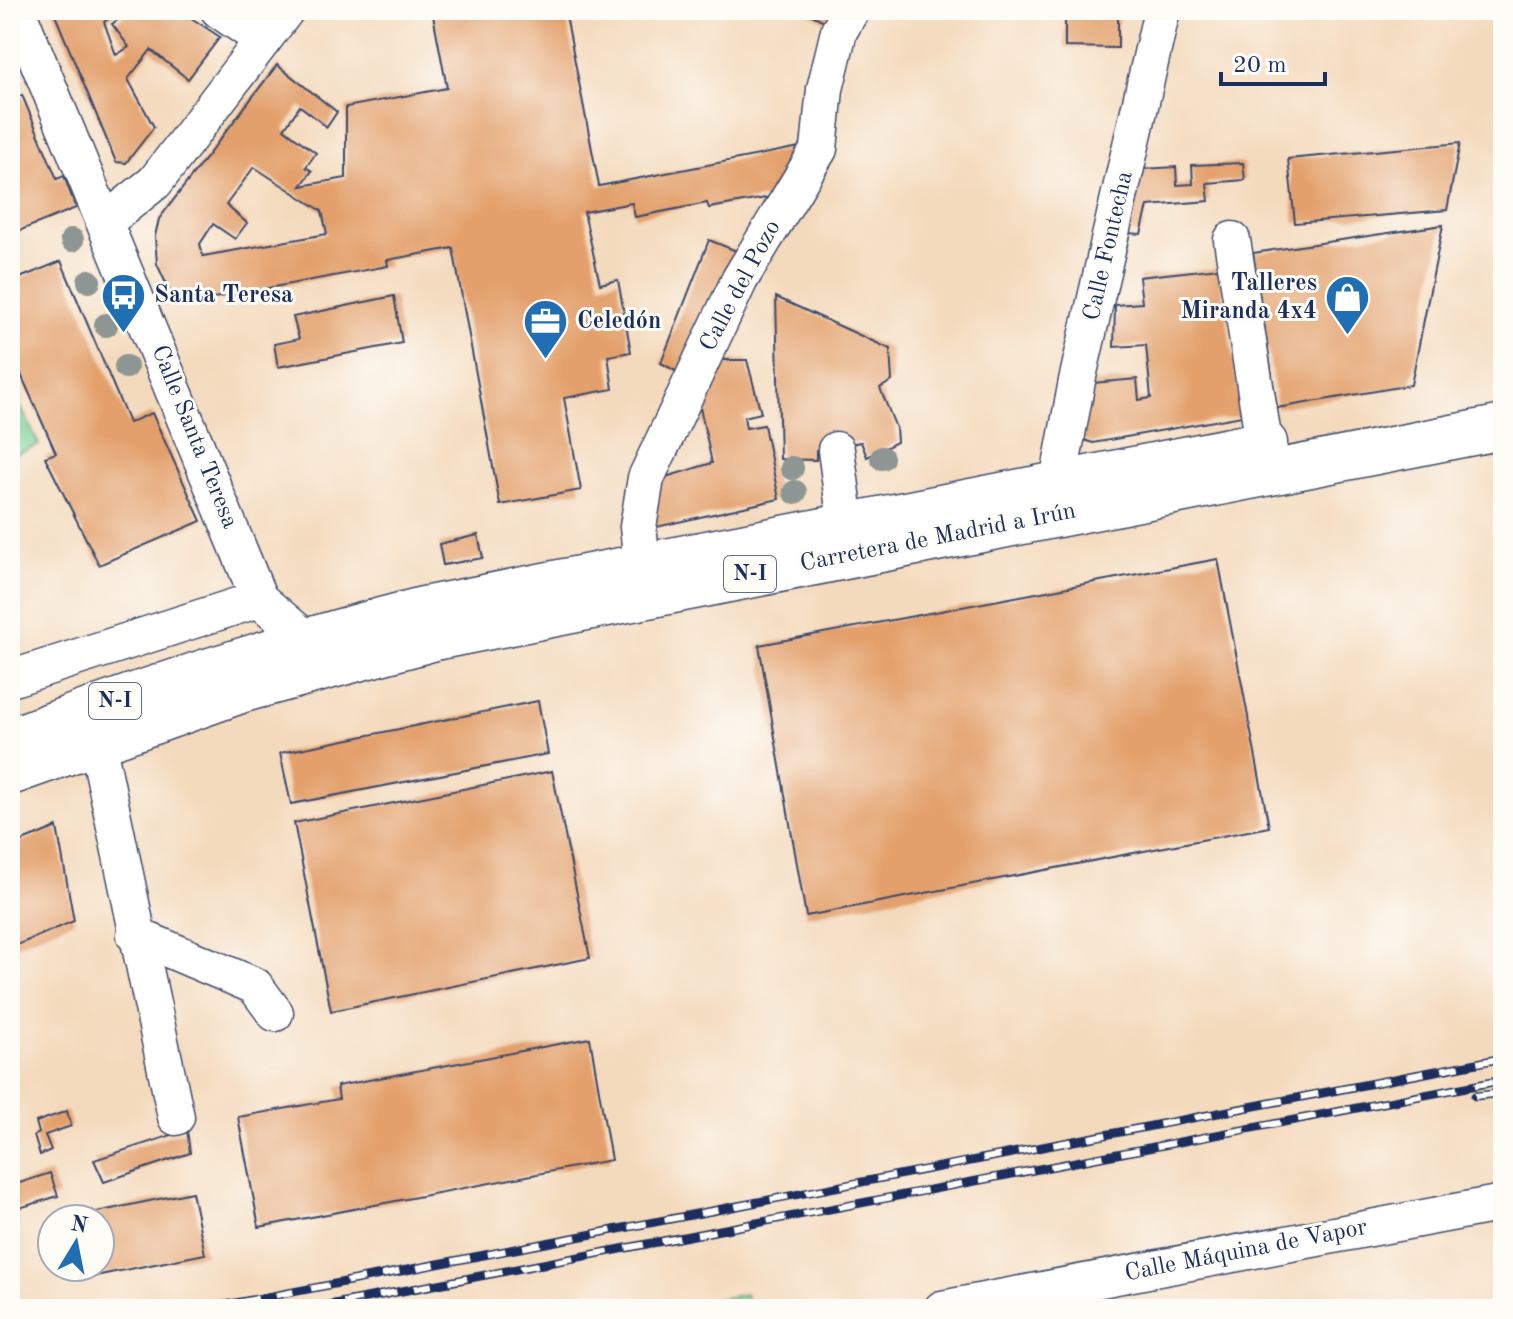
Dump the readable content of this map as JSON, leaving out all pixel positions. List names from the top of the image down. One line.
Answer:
{"streets":{"highway":["Carretera de Madrid a Irún","N-I"],"street":["Calle Fontecha","Calle del Pozo","Calle Santa Teresa","Calle Máquina de Vapor"]},"crossings":[["Calle Fontecha","Carretera de Madrid a Irún"],["Calle del Pozo","Carretera de Madrid a Irún"],["Calle Santa Teresa","Carretera de Madrid a Irún"]],"places":{"bus stop":["Santa Teresa"],"shop":["Talleres Miranda 4x4"],"office":["Celedón"]},"scale_bar":"20 m","north":"top"}
